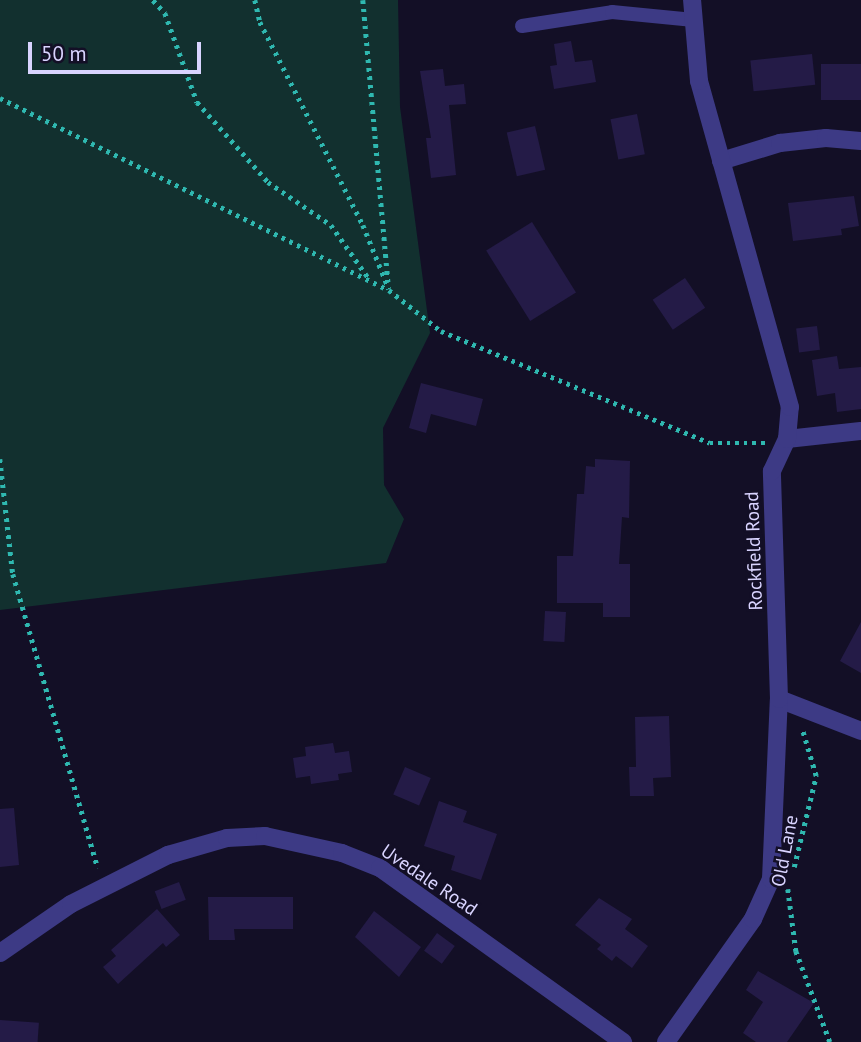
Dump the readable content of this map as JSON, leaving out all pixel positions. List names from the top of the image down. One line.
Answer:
{"streets":{"street":["Rockfield Road","Uvedale Road"],"path":["Old Lane"]},"crossings":[["Rockfield Road","Old Lane"]],"scale_bar":"50 m"}
